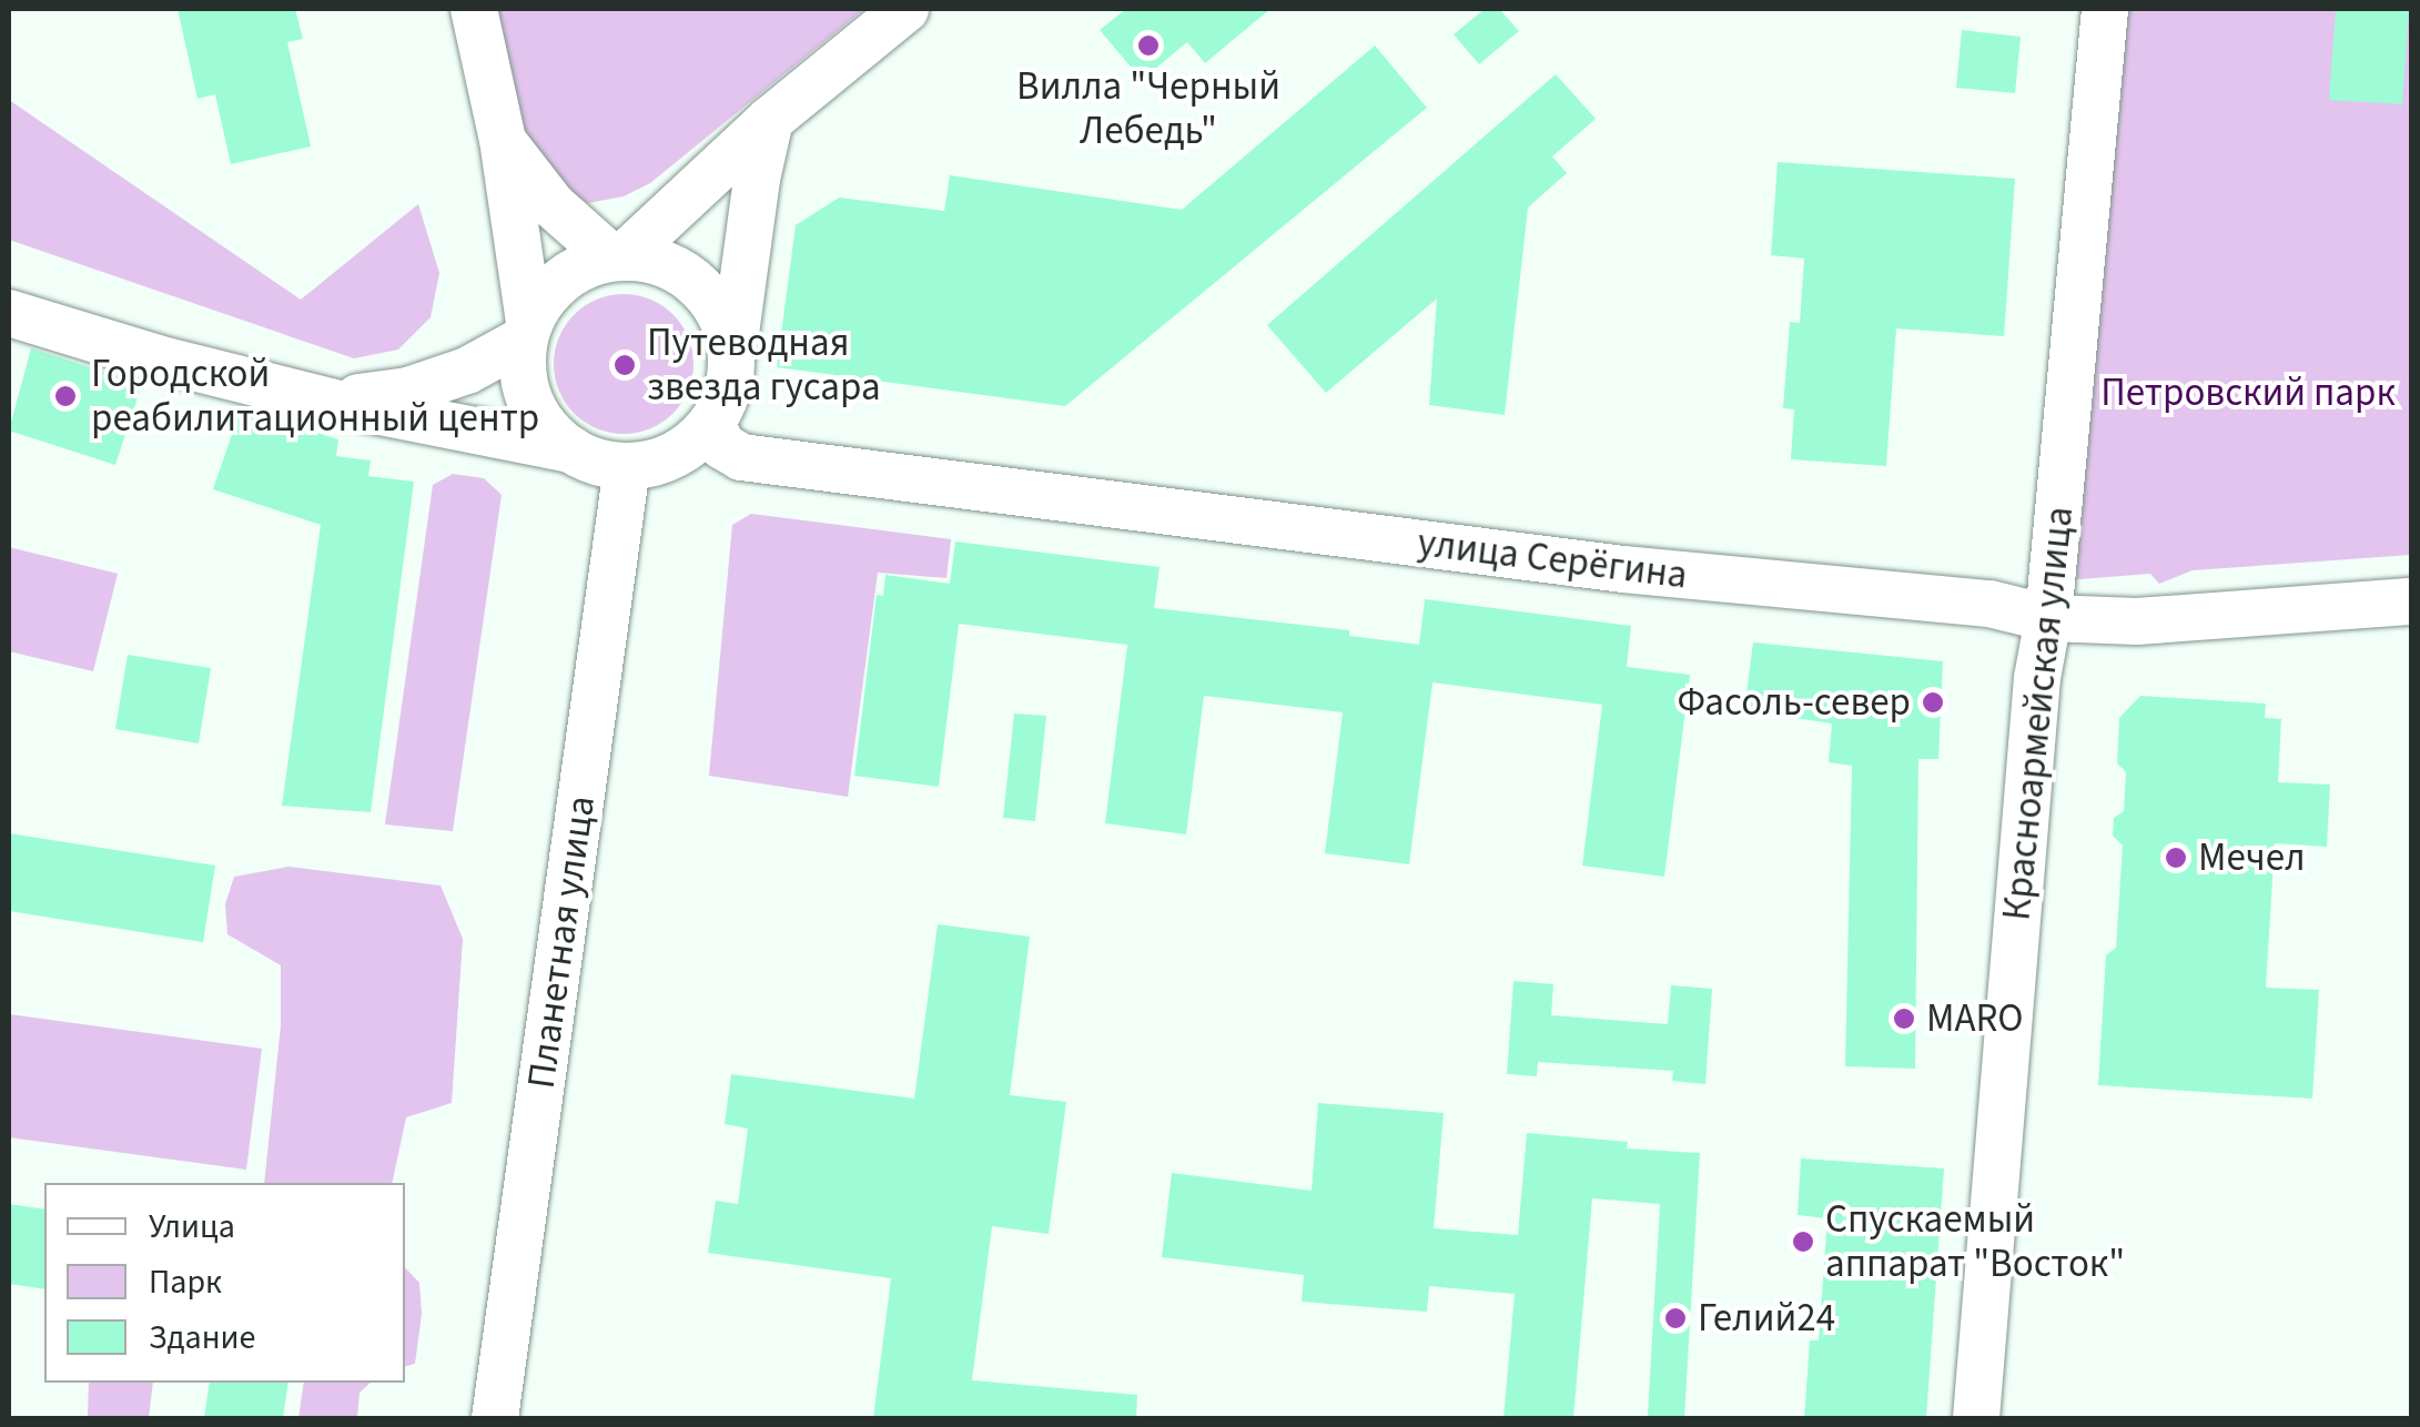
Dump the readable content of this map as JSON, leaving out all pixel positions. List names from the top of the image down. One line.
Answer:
{"streets":{"street":["улица Серёгина","Красноармейская улица","Планетная улица"]},"crossings":[["улица Серёгина","Красноармейская улица"],["улица Серёгина","Планетная улица"]],"parks":["Петровский парк"],"places":["Вилла \"Черный Лебедь\"","Путеводная звезда гусара","Городской реабилитационный центр","Фасоль-север","Мечел","MARO","Спускаемый аппарат \"Восток\"","Гелий24"],"legend":["Улица","Парк","Здание"]}
